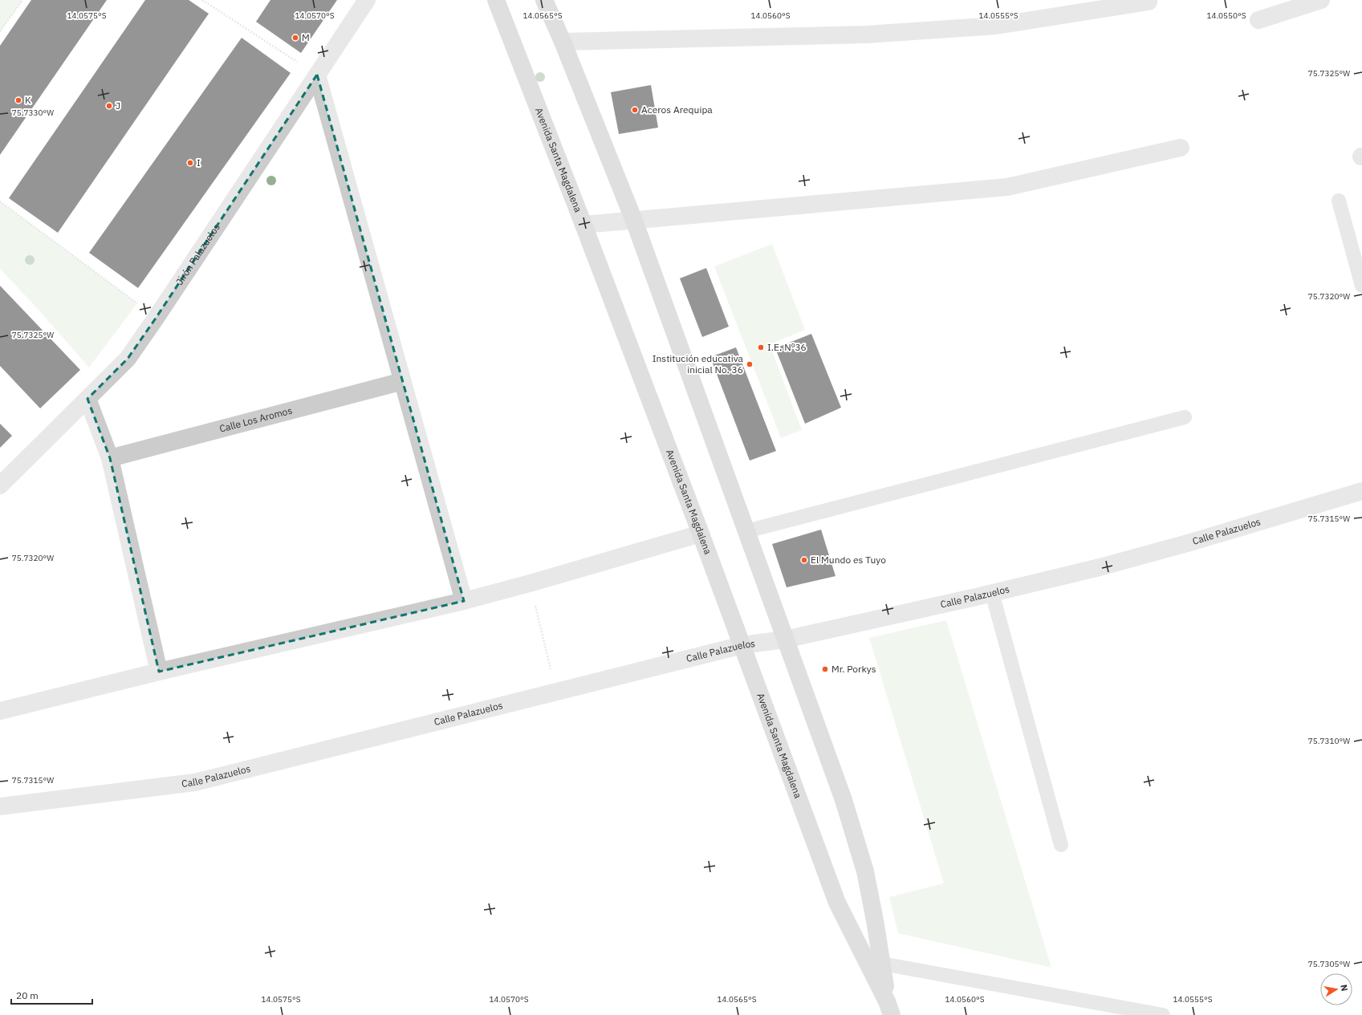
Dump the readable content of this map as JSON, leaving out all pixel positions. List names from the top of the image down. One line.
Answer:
{"streets":{"main road":["Avenida Santa Magdalena"],"street":["Jirón Palazuelos","Calle Los Aromos","Calle Palazuelos"]},"crossings":[["Avenida Santa Magdalena","Calle Palazuelos"]],"places":["M","K","J","Aceros Arequipa","I","I.E. Nº36","Institución educativa inicial No. 36","El Mundo es Tuyo","Mr. Porkys"],"scale_bar":"20 m","north":"right","coordinates":["14.0575°S","14.0570°S","14.0565°S","14.0560°S","14.0555°S","14.0550°S","75.7325°W","75.7330°W","75.7320°W","75.7315°W","75.7310°W","75.7305°W"]}
